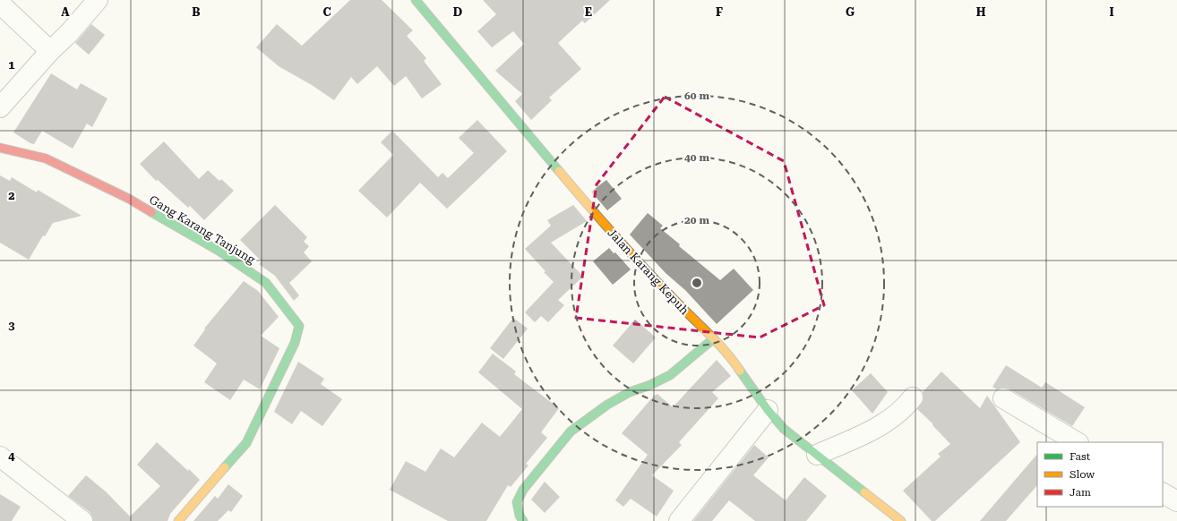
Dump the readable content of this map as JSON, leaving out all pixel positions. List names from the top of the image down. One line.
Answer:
{"streets":{"street":["Gang Karang Tanjung","Jalan Karang Kepuh"]},"legend":["Fast","Slow","Jam"],"grid":{"columns":["A","B","C","D","E","F","G","H","I"],"rows":["1","2","3","4"]},"rings":["60 m","40 m","20 m"]}
